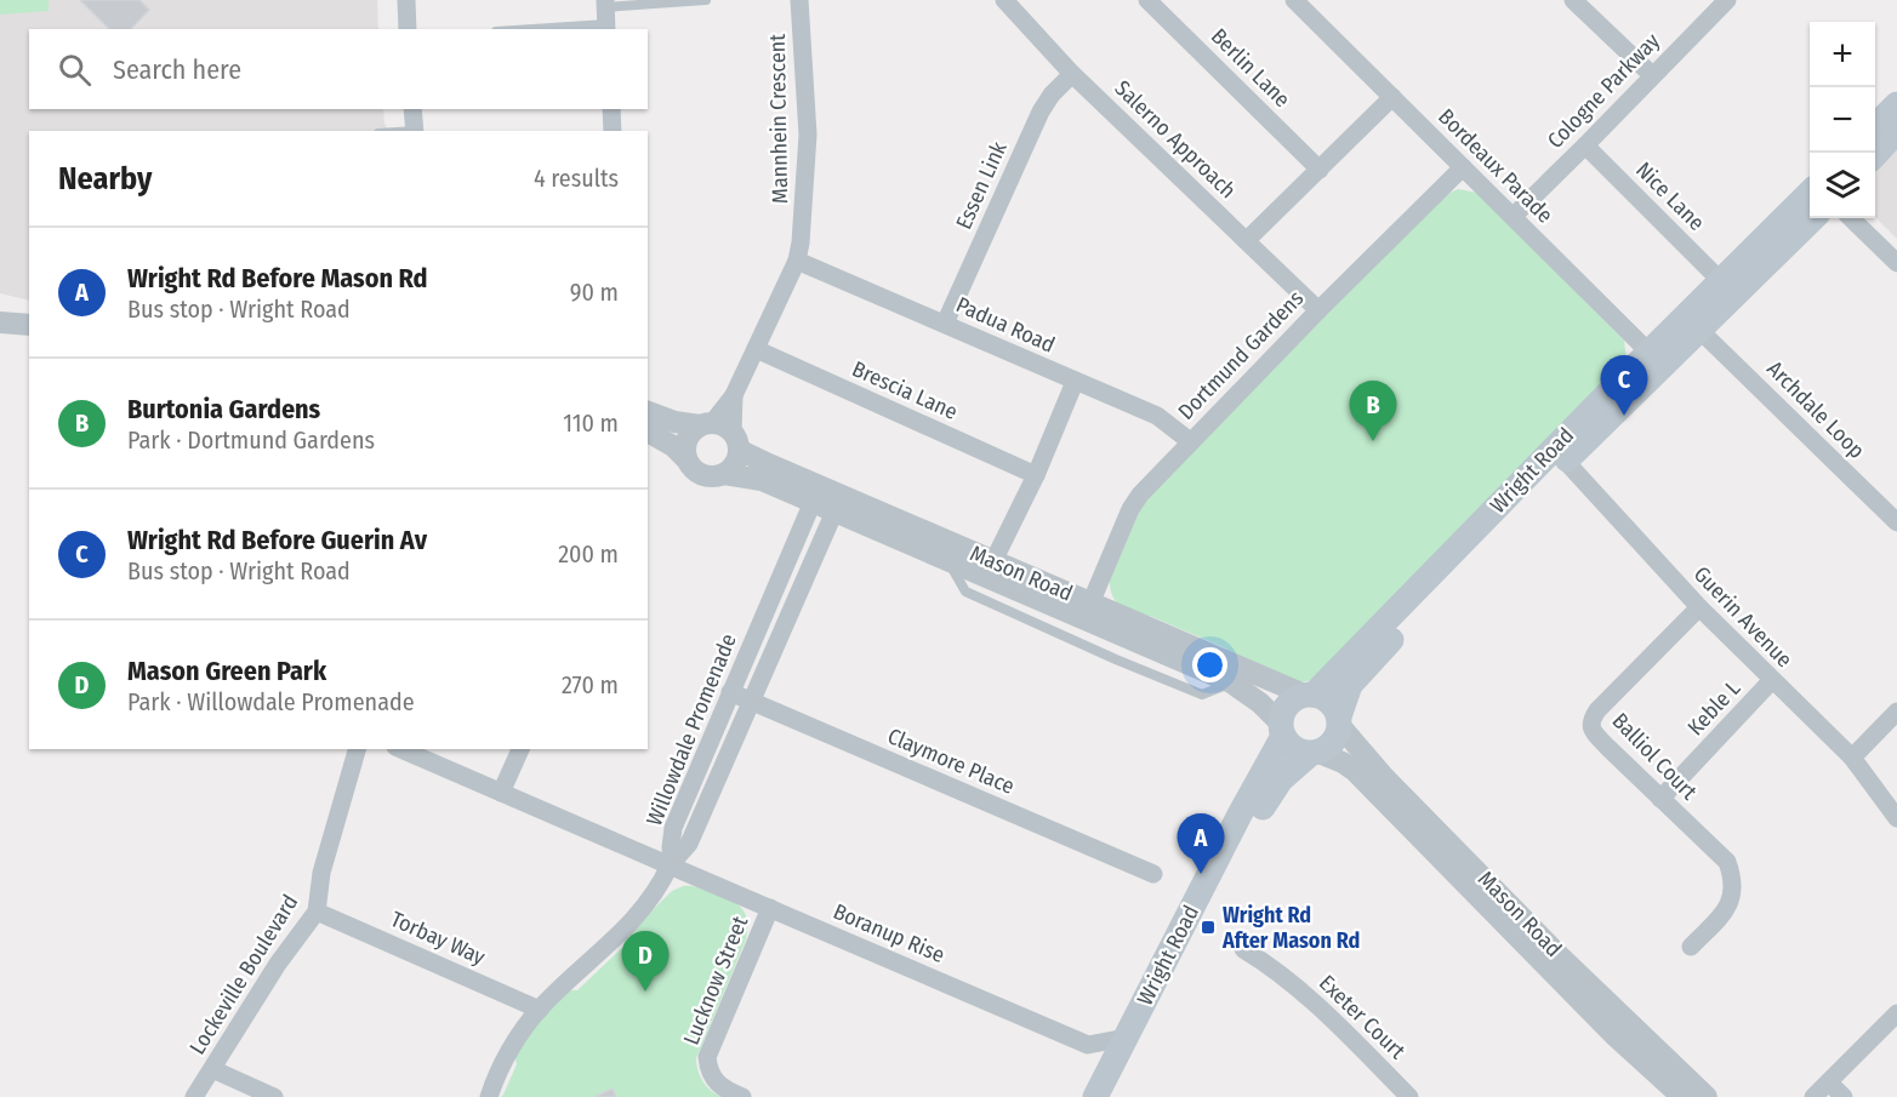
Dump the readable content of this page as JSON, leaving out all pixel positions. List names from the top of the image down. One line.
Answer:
{"streets":{"main road":["Wright Road"],"street":["Berlin Lane","Cologne Parkway","Mannhein Crescent","Salerno Approach","Bordeaux Parade","Essen Link","Nice Lane","Padua Road","Dortmund Gardens","Brescia Lane","Archdale Loop","Mason Road","Guerin Avenue","Keble L","Willowdale Promenade","Balliol Court","Claymore Place","Boranup Rise","Torbay Way","Lockeville Boulevard","Lucknow Street","Exeter Court"]},"crossings":[["Cologne Parkway","Bordeaux Parade"],["Cologne Parkway","Nice Lane"],["Mannhein Crescent","Padua Road"],["Mannhein Crescent","Brescia Lane"],["Mannhein Crescent","Mason Road"],["Salerno Approach","Essen Link"],["Salerno Approach","Dortmund Gardens"],["Bordeaux Parade","Dortmund Gardens"],["Bordeaux Parade","Wright Road"],["Essen Link","Padua Road"],["Nice Lane","Wright Road"],["Padua Road","Dortmund Gardens"],["Dortmund Gardens","Mason Road"],["Archdale Loop","Wright Road"],["Wright Road","Mason Road"],["Wright Road","Guerin Avenue"],["Mason Road","Willowdale Promenade"],["Guerin Avenue","Keble L"],["Guerin Avenue","Balliol Court"],["Keble L","Balliol Court"],["Willowdale Promenade","Claymore Place"],["Willowdale Promenade","Boranup Rise"],["Willowdale Promenade","Torbay Way"],["Boranup Rise","Lucknow Street"],["Torbay Way","Lockeville Boulevard"]],"places":{"transit":["Wright Rd After Mason Rd"]},"page":{"map_buttons":["+","−"],"search":"Search here","heading":["Nearby","4 results"],"list":[{"mark":"A","name":"Wright Rd Before Mason Rd","note":"Bus stop · Wright Road","value":"90 m"},{"mark":"B","name":"Burtonia Gardens","note":"Park · Dortmund Gardens","value":"110 m"},{"mark":"C","name":"Wright Rd Before Guerin Av","note":"Bus stop · Wright Road","value":"200 m"},{"mark":"D","name":"Mason Green Park","note":"Park · Willowdale Promenade","value":"270 m"}],"pins":["C","B","A","D"]}}
